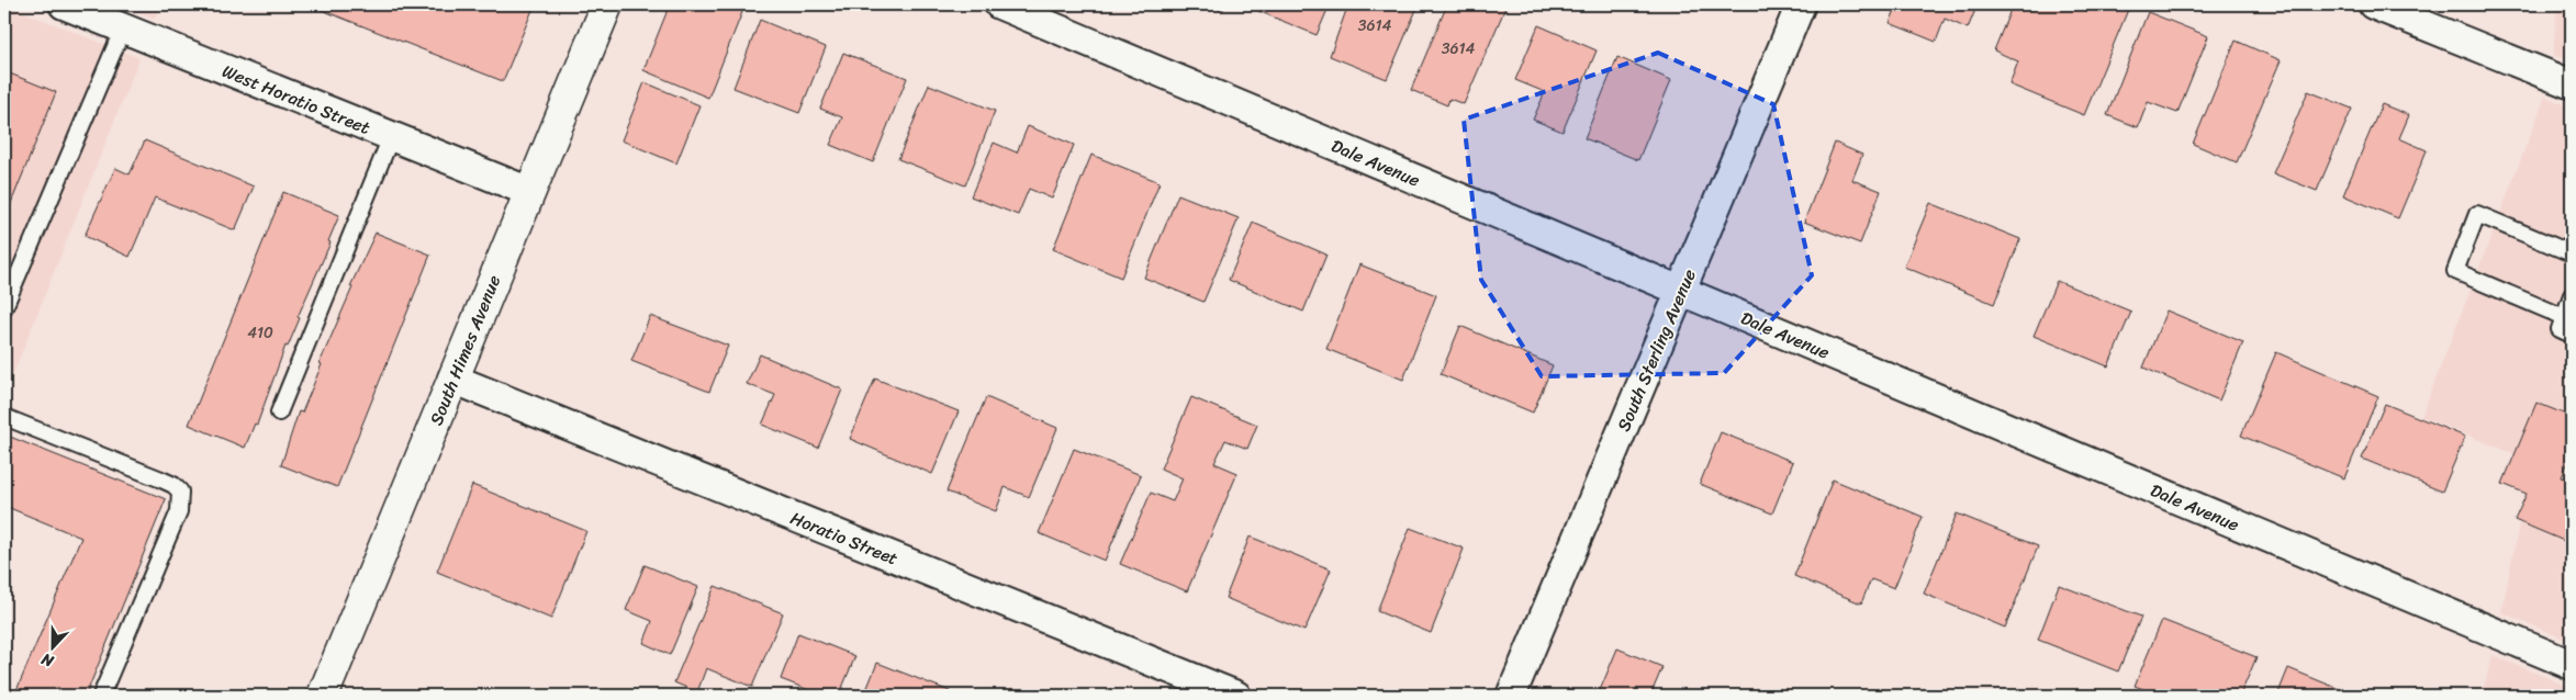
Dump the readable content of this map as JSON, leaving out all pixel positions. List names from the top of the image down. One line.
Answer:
{"streets":{"street":["West Horatio Street","Dale Avenue","South Himes Avenue","South Sterling Avenue","Horatio Street"]},"crossings":[["West Horatio Street","South Himes Avenue"],["Dale Avenue","South Sterling Avenue"],["South Himes Avenue","Horatio Street"]],"house_numbers":["3614","3614","410"],"north":"bottom"}
